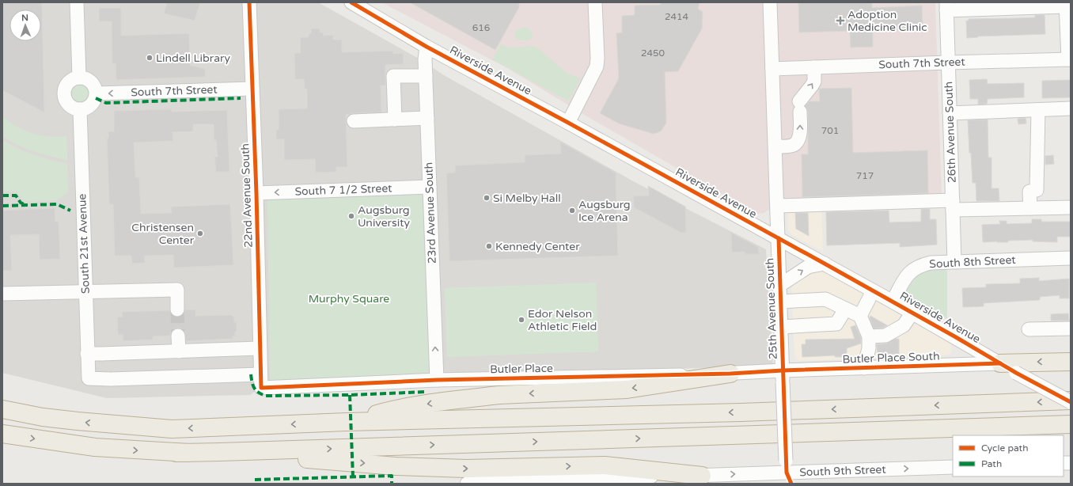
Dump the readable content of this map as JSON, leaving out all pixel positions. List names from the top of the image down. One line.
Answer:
{"streets":{"street":["South 7th Street","Riverside Avenue","26th Avenue South","South 7 1/2 Street","22nd Avenue South","23rd Avenue South","South 21st Avenue","South 8th Street","25th Avenue South","Butler Place South","Butler Place","South 9th Street"]},"crossings":[["South 7th Street","26th Avenue South"],["South 7th Street","22nd Avenue South"],["South 7th Street","South 21st Avenue"],["South 7th Street","25th Avenue South"],["Riverside Avenue","23rd Avenue South"],["Riverside Avenue","South 8th Street"],["Riverside Avenue","25th Avenue South"],["Riverside Avenue","Butler Place South"],["26th Avenue South","South 8th Street"],["South 7 1/2 Street","22nd Avenue South"],["South 7 1/2 Street","23rd Avenue South"],["22nd Avenue South","Butler Place"],["23rd Avenue South","Butler Place"],["South 21st Avenue","Butler Place"],["25th Avenue South","Butler Place South"],["25th Avenue South","Butler Place"],["25th Avenue South","South 9th Street"],["Butler Place South","Butler Place"]],"one_way":["23rd Avenue South","South 9th Street"],"parks":["Murphy Square"],"places":{"health":["Adoption Medicine Clinic"],"other":["Lindell Library","Si Melby Hall","Augsburg Ice Arena","Augsburg University","Christensen Center","Kennedy Center","Edor Nelson Athletic Field"]},"house_numbers":["2414","616","2450","701","717"],"legend":["Cycle path","Path"],"north":"top"}
